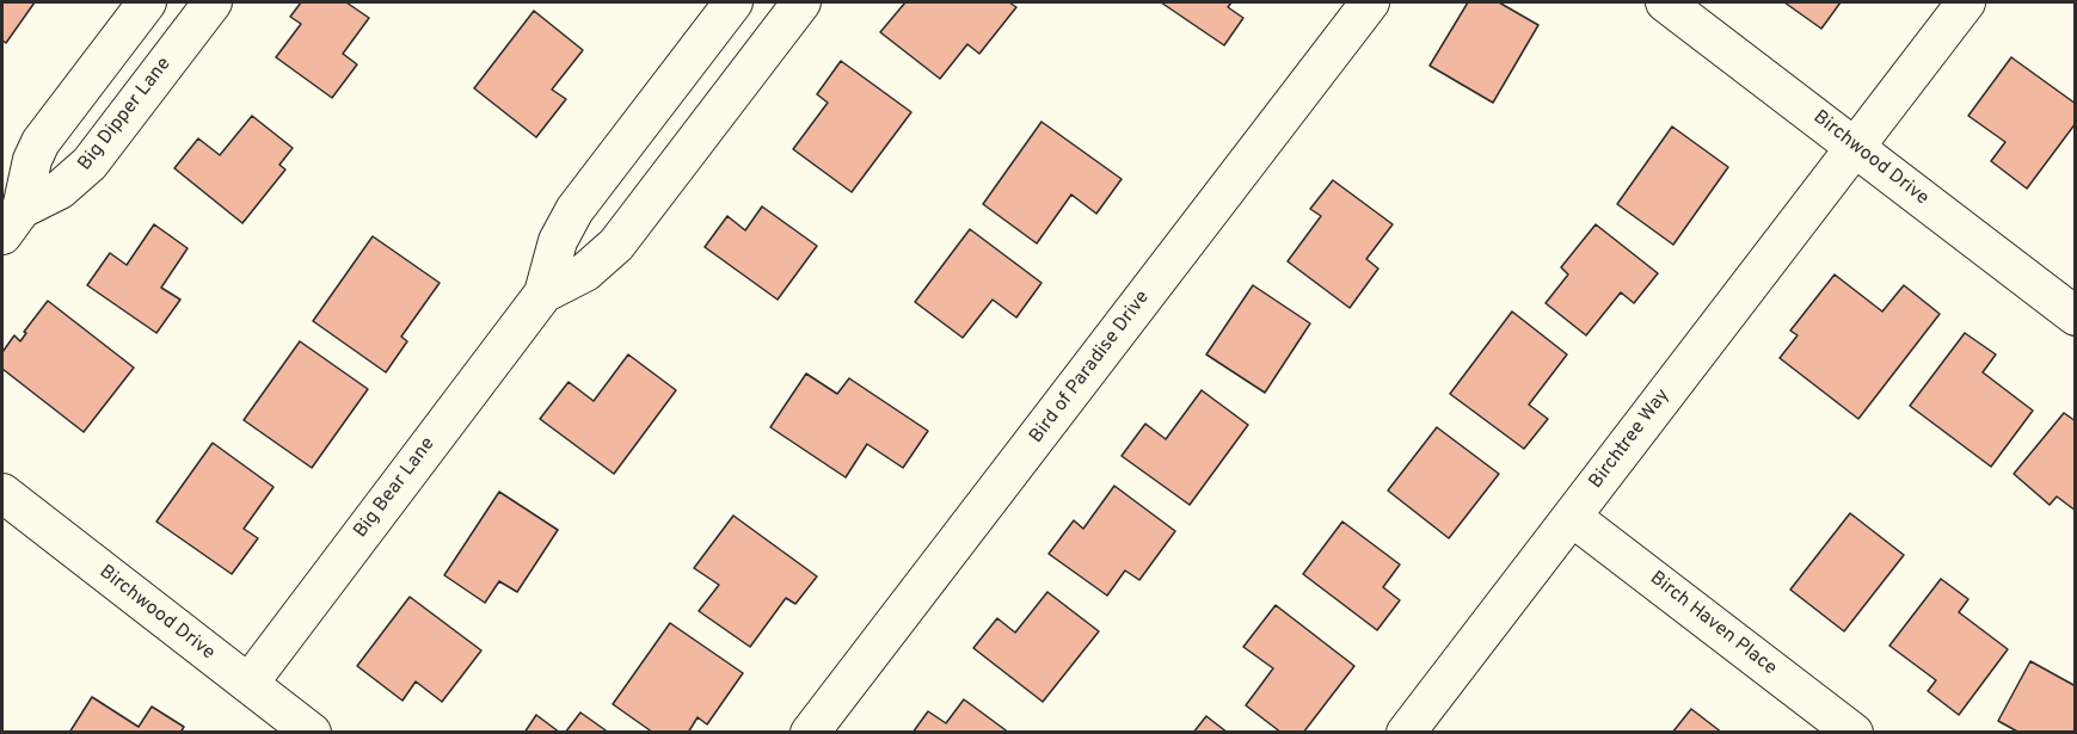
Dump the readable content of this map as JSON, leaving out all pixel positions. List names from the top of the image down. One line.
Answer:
{"streets":{"street":["Big Dipper Lane","Birchwood Drive","Bird of Paradise Drive","Birchtree Way","Big Bear Lane","Birch Haven Place"]},"crossings":[["Birchwood Drive","Birchtree Way"],["Birchwood Drive","Big Bear Lane"],["Birchtree Way","Birch Haven Place"]]}
